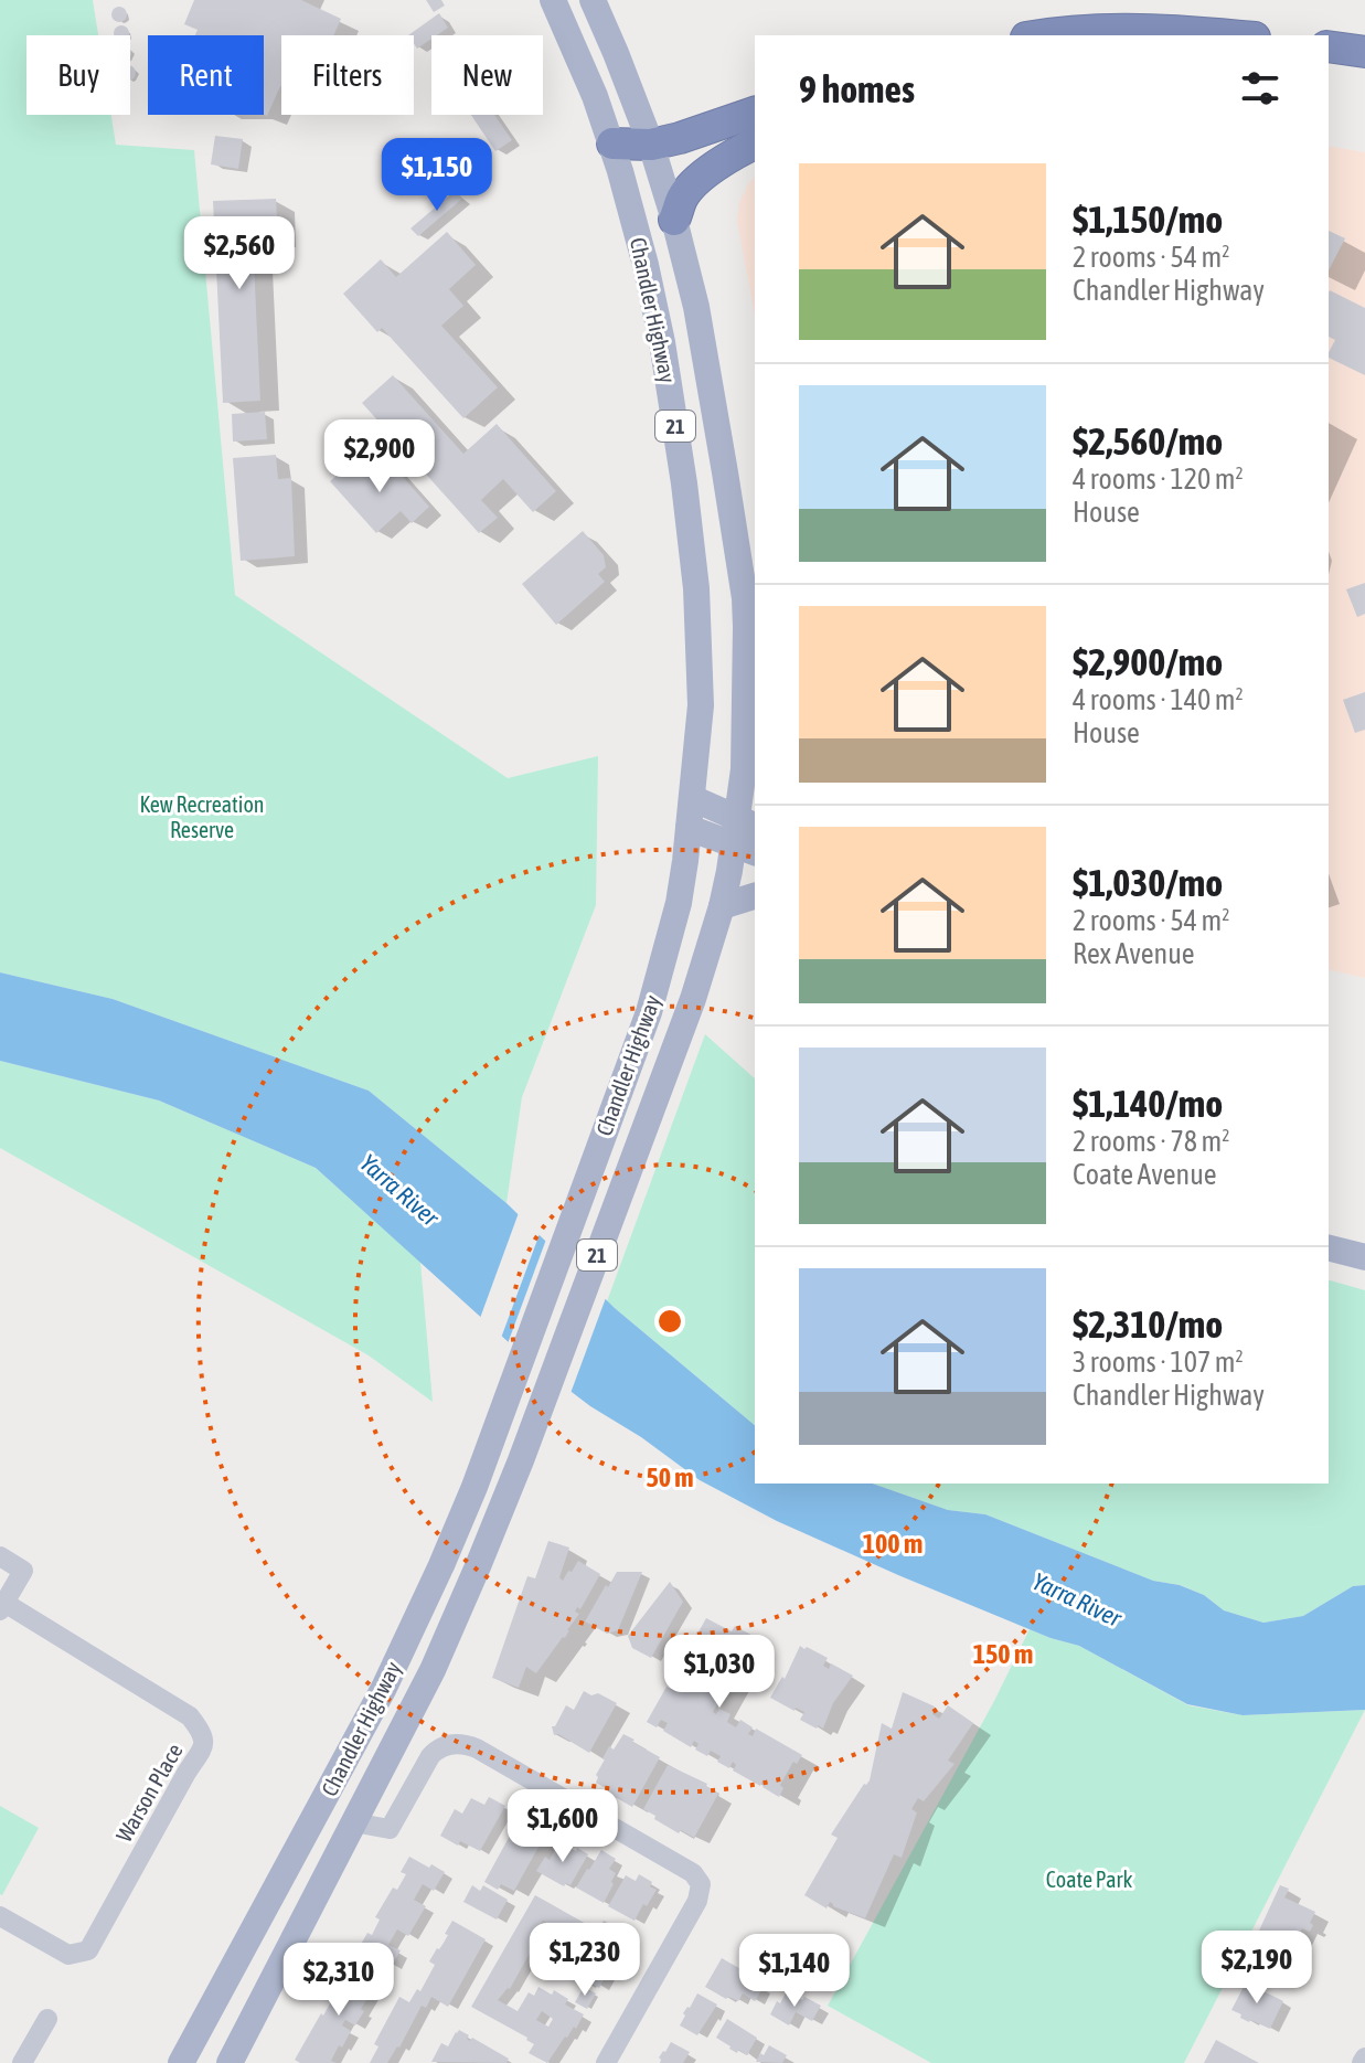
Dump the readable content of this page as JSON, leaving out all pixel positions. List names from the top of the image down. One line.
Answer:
{"streets":{"main road":["Chandler Highway","21"],"street":["Warson Place"]},"water":["Yarra River"],"parks":["Kew Recreation Reserve","Coate Park"],"page":{"chip":["Buy","Rent","Filters","New"],"heading":"9 homes","price":["$1,150","$2,560","$2,900","$1,030","$1,600","$1,230","$2,190","$1,140","$2,310"],"list":[{"name":"$1,150/mo","note":"2 rooms · 54 m² · Chandler Highway"},{"name":"$2,560/mo","note":"4 rooms · 120 m² · House"},{"name":"$2,900/mo","note":"4 rooms · 140 m² · House"},{"name":"$1,030/mo","note":"2 rooms · 54 m² · Rex Avenue"},{"name":"$1,140/mo","note":"2 rooms · 78 m² · Coate Avenue"},{"name":"$2,310/mo","note":"3 rooms · 107 m² · Chandler Highway"}]},"rings":["50 m","100 m","150 m"]}
